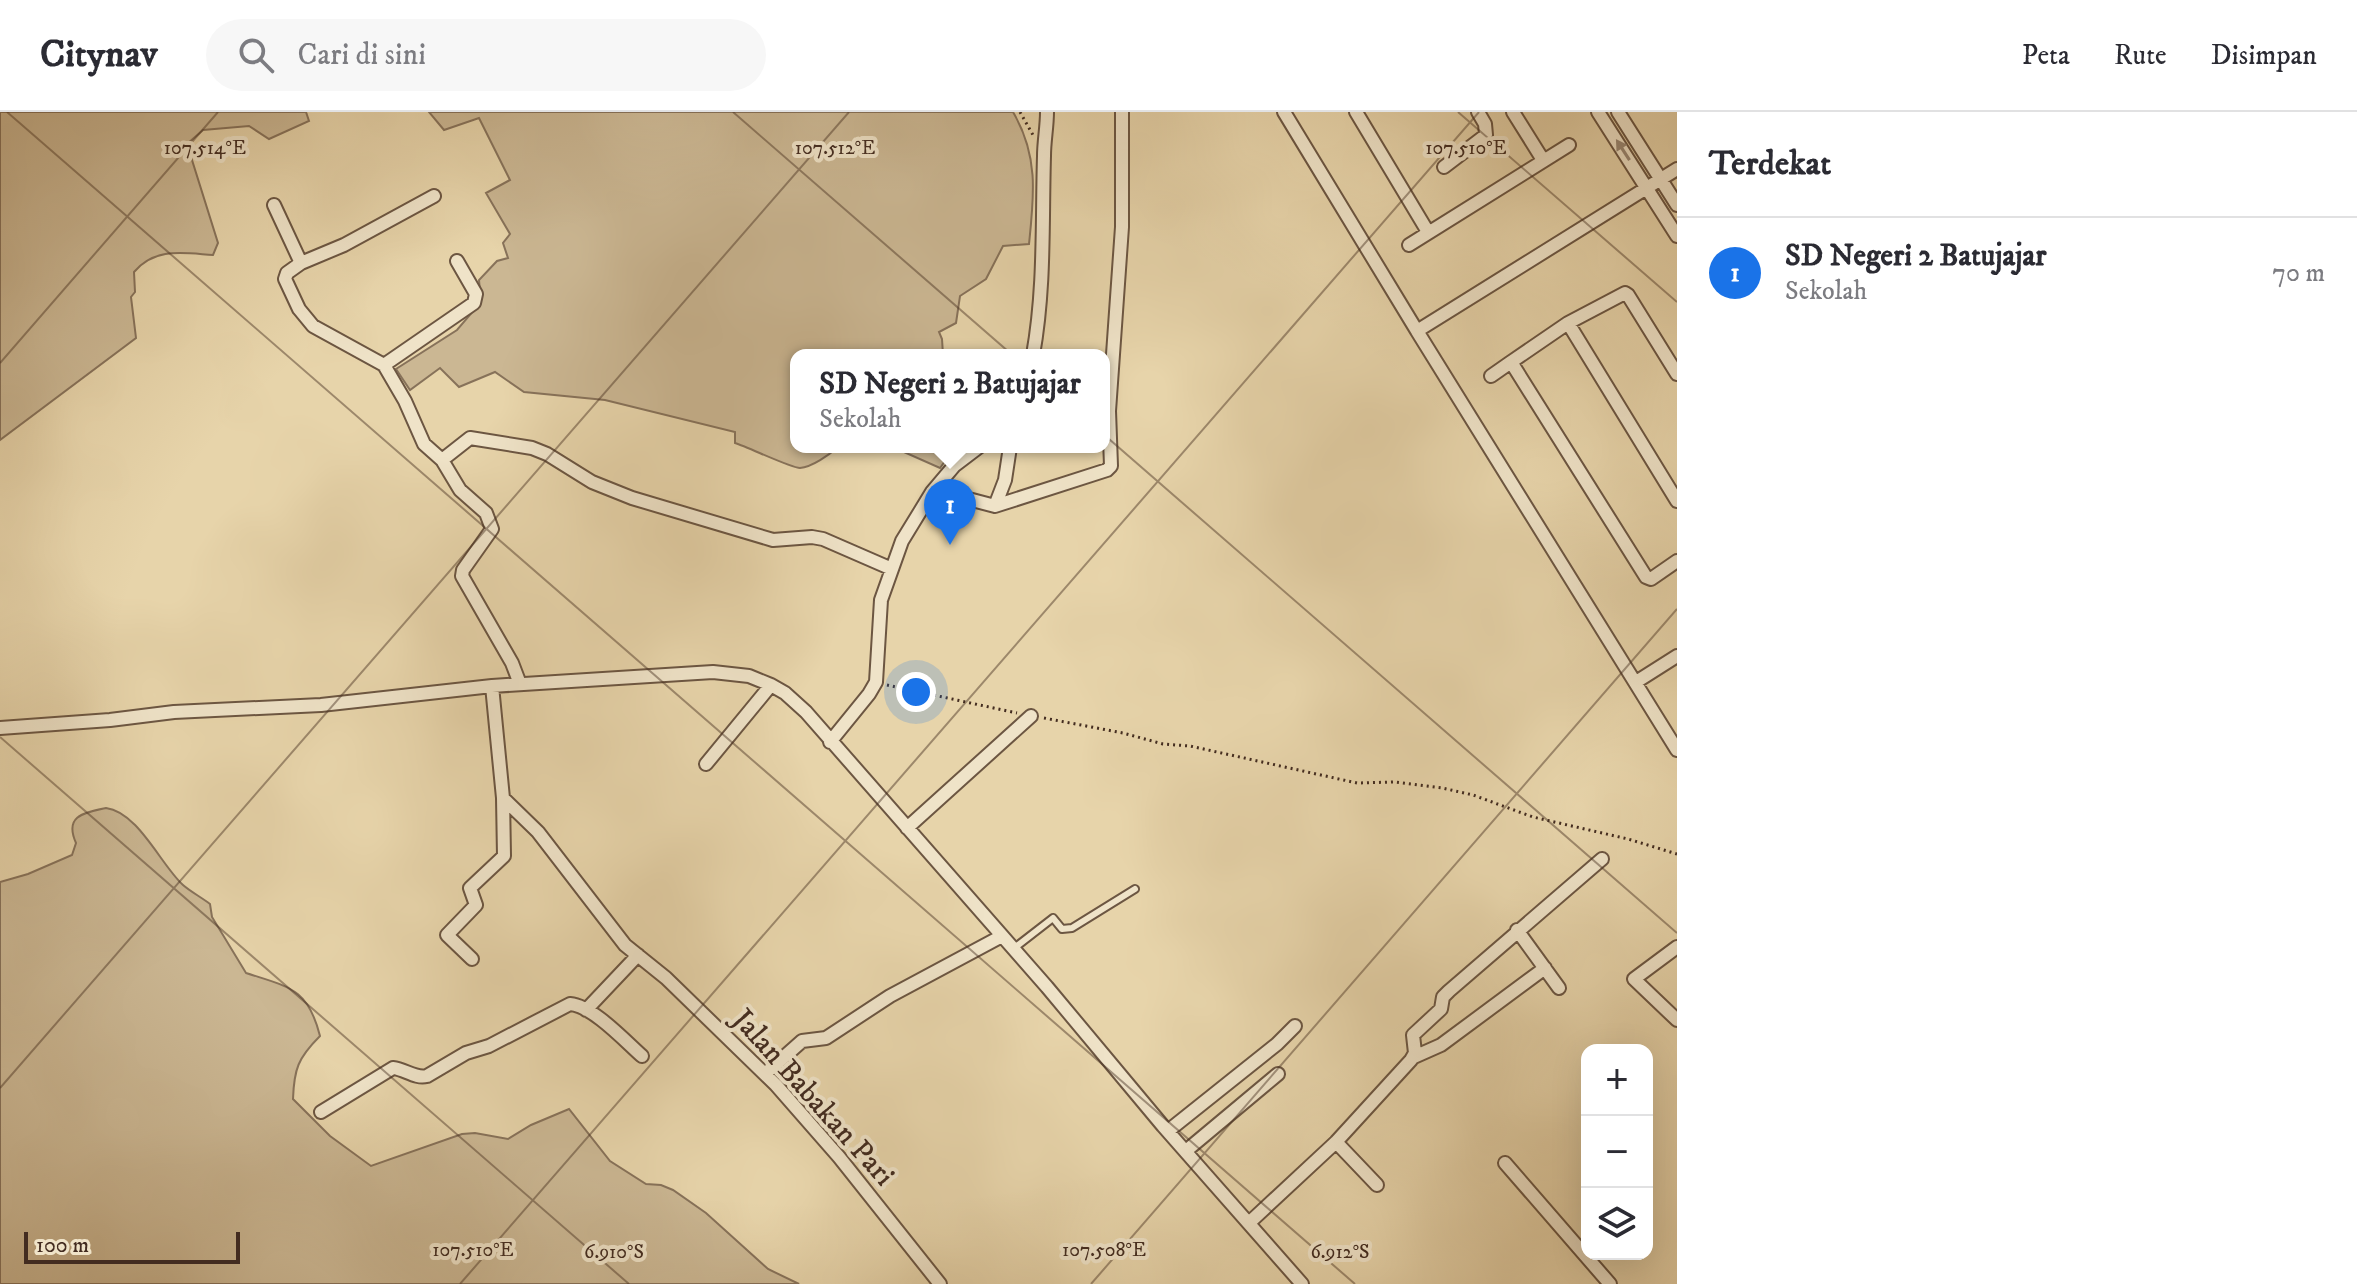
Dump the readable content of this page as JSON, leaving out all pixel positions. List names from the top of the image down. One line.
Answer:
{"streets":{"street":["Jalan Babakan Pari"]},"scale_bar":"100 m","page":{"header":"Citynav","search":"Cari di sini","nav":["Peta","Rute","Disimpan"],"heading":"Terdekat","list":[{"mark":"1","name":"SD Negeri 2 Batujajar","note":"Sekolah","value":"70 m"}],"popup":["SD Negeri 2 Batujajar","Sekolah"],"pins":"1","map_buttons":["+","−"],"scale":"100 m"},"coordinates":["107.514°E","107.512°E","107.510°E","107.508°E","6.910°S","6.912°S"]}
